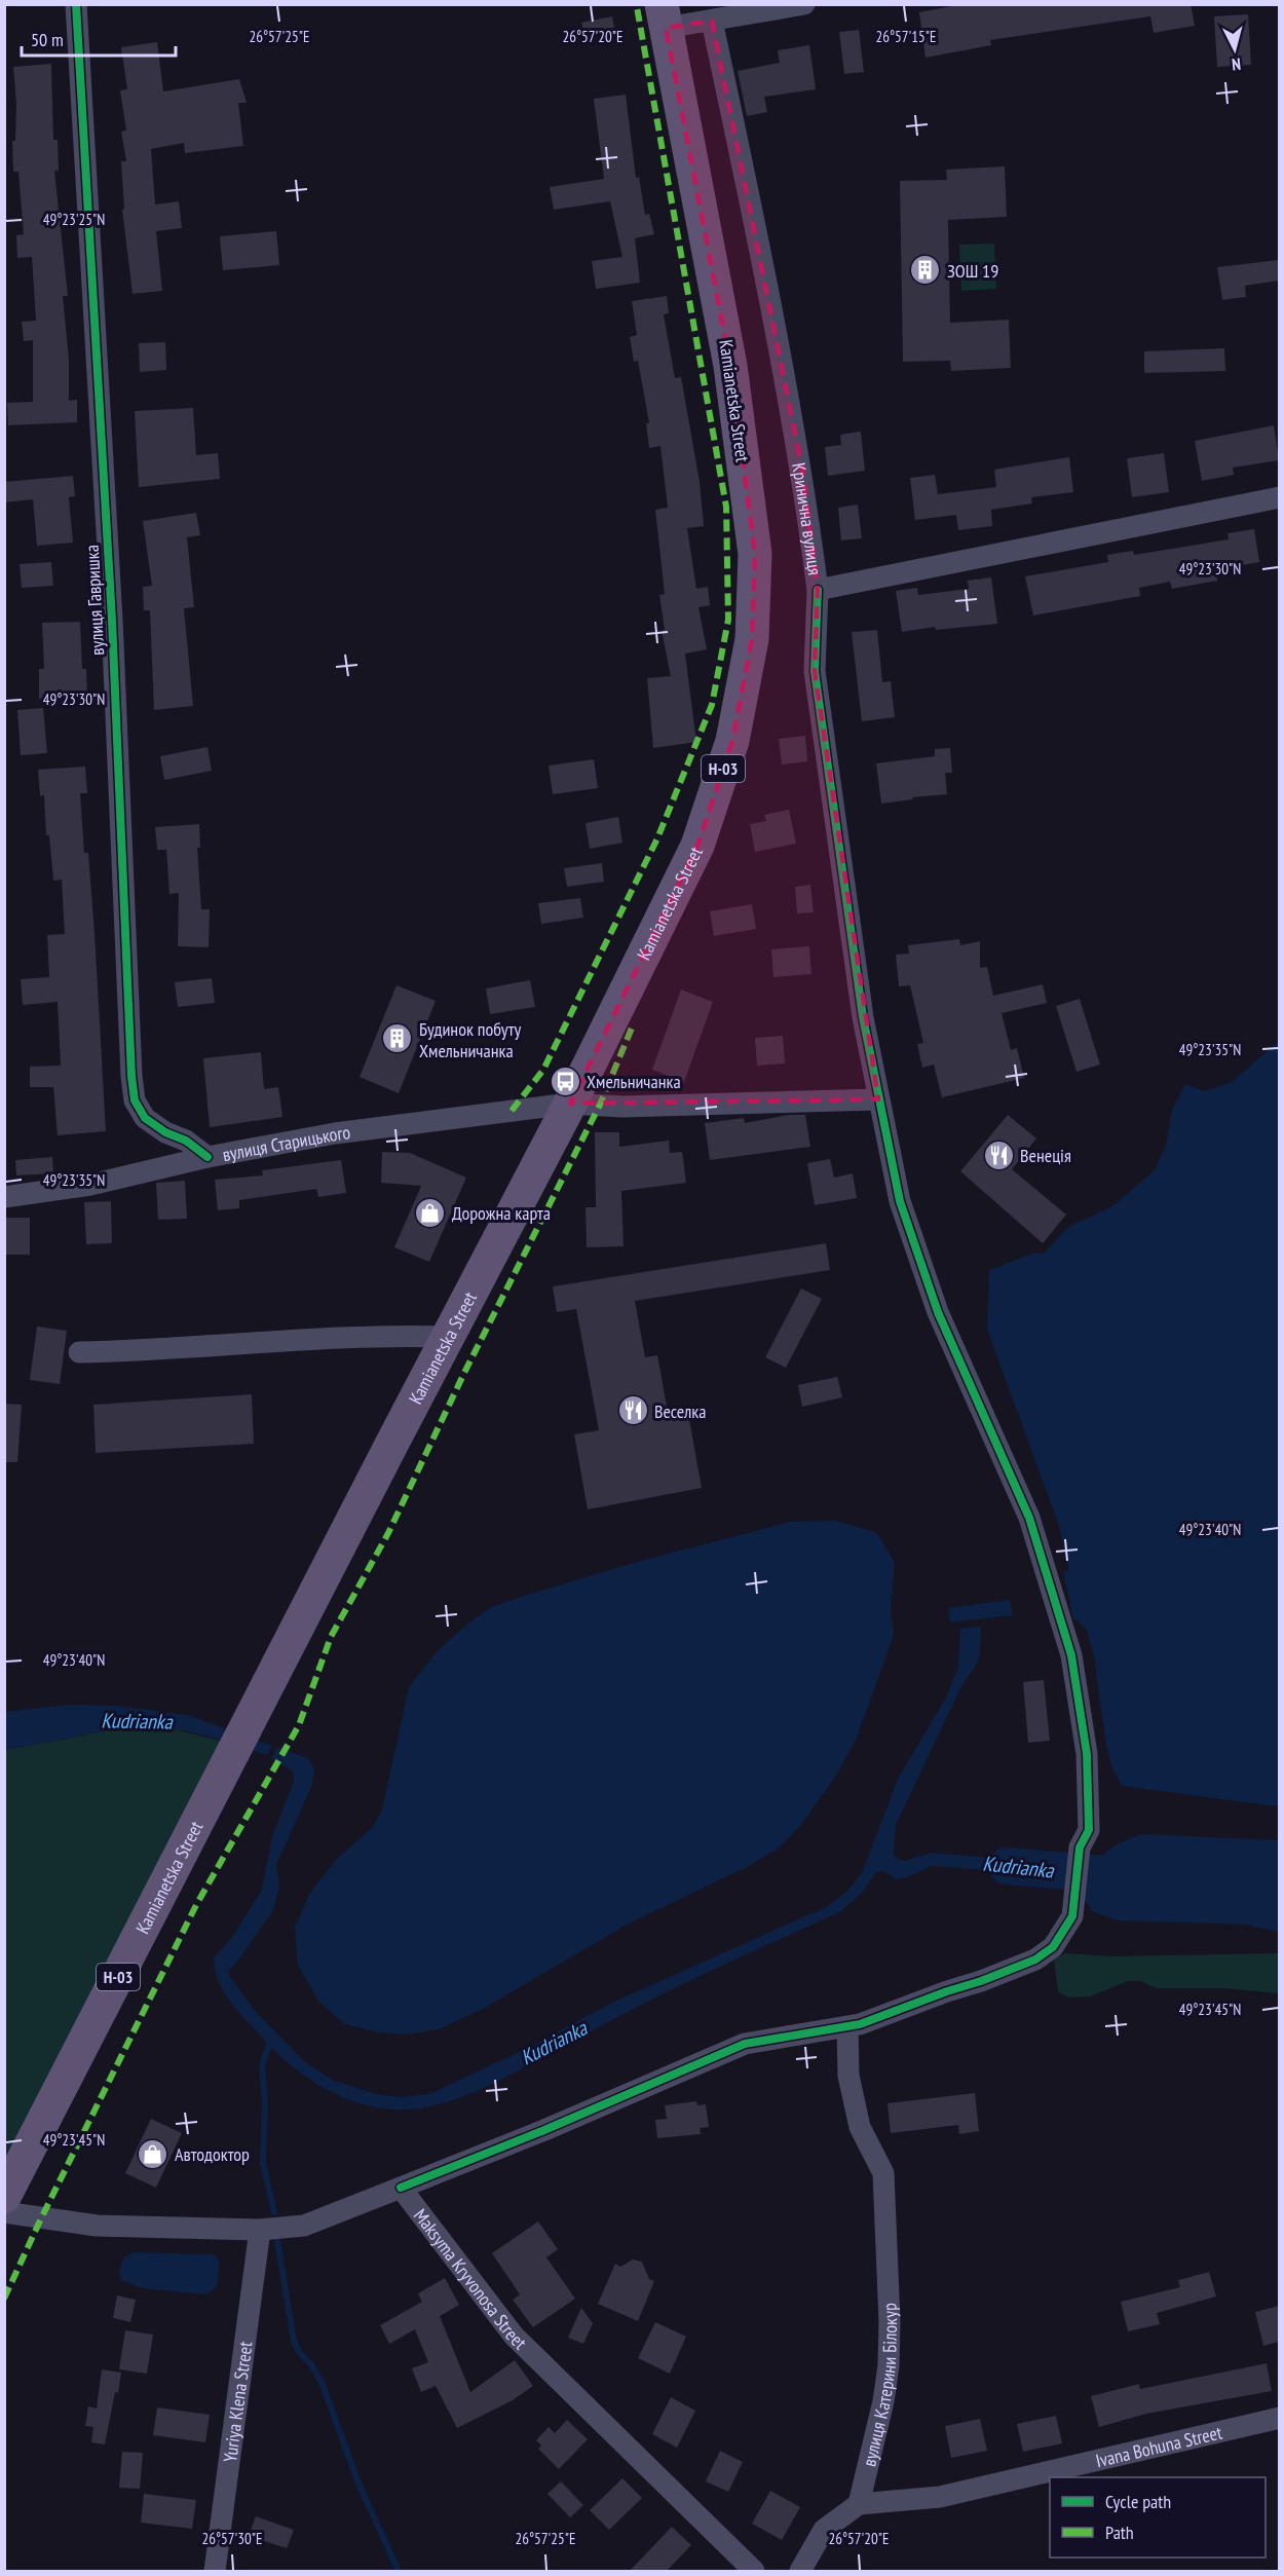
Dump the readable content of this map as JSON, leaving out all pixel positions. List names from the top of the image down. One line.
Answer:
{"streets":{"main road":["Kamianetska Street","Н-03"],"street":["Кринична вулиця","вулиця Гавришка","вулиця Старицького","Maksyma Kryvonosa Street","вулиця Катерини Білокур","Yuriya Klena Street","Ivana Bohuna Street"]},"crossings":[["Kamianetska Street","вулиця Старицького"],["вулиця Гавришка","вулиця Старицького"],["вулиця Катерини Білокур","Ivana Bohuna Street"]],"water":["Kudrianka"],"places":{"building":["ЗОШ 19","Будинок побуту Хмельничанка"],"bus stop":["Хмельничанка"],"restaurant":["Венеція","Веселка"],"shop":["Дорожна карта","Автодоктор"]},"legend":["Cycle path","Path"],"scale_bar":"50 m","north":"bottom","coordinates":["26°57'25\"E","26°57'20\"E","26°57'15\"E","49°23'25\"N","49°23'30\"N","49°23'35\"N","49°23'40\"N","49°23'45\"N","26°57'30\"E"]}
